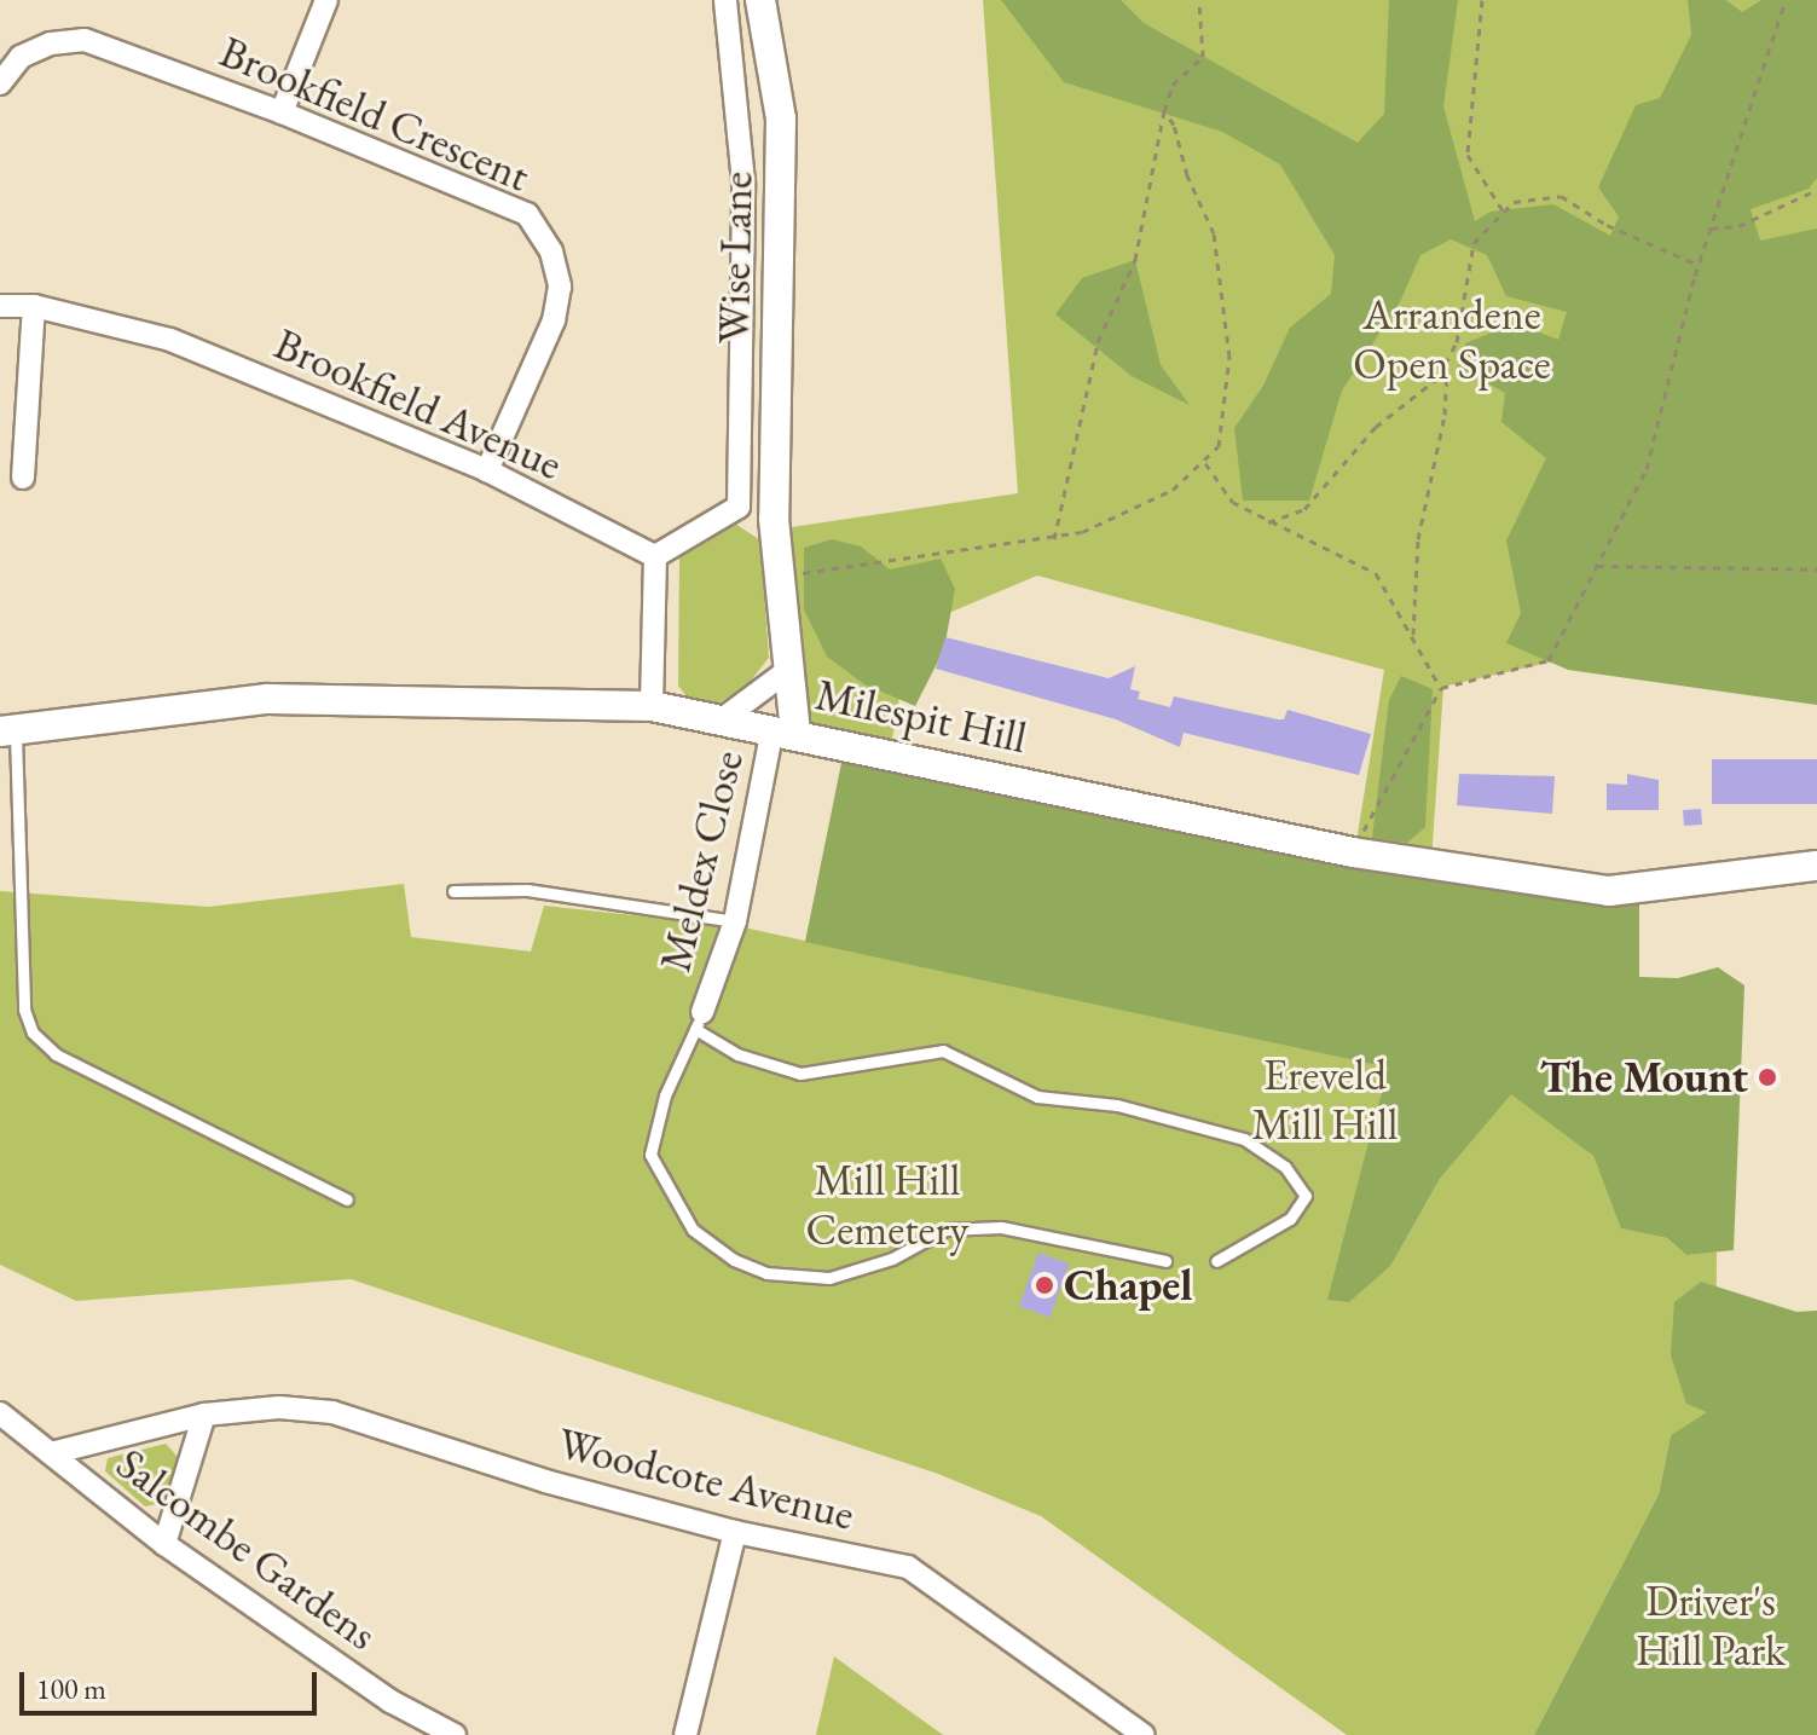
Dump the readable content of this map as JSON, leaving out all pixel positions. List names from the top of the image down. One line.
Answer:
{"streets":{"street":["Brookfield Crescent","Wise Lane","Brookfield Avenue","Milespit Hill","Meldex Close","Woodcote Avenue","Salcombe Gardens"]},"crossings":[["Brookfield Crescent","Brookfield Avenue"],["Wise Lane","Milespit Hill"],["Wise Lane","Meldex Close"],["Milespit Hill","Meldex Close"],["Woodcote Avenue","Salcombe Gardens"]],"parks":["Arrandene Open Space","Ereveld Mill Hill","Mill Hill Cemetery","Driver's Hill Park"],"places":["The Mount","Chapel"],"scale_bar":"100 m"}
